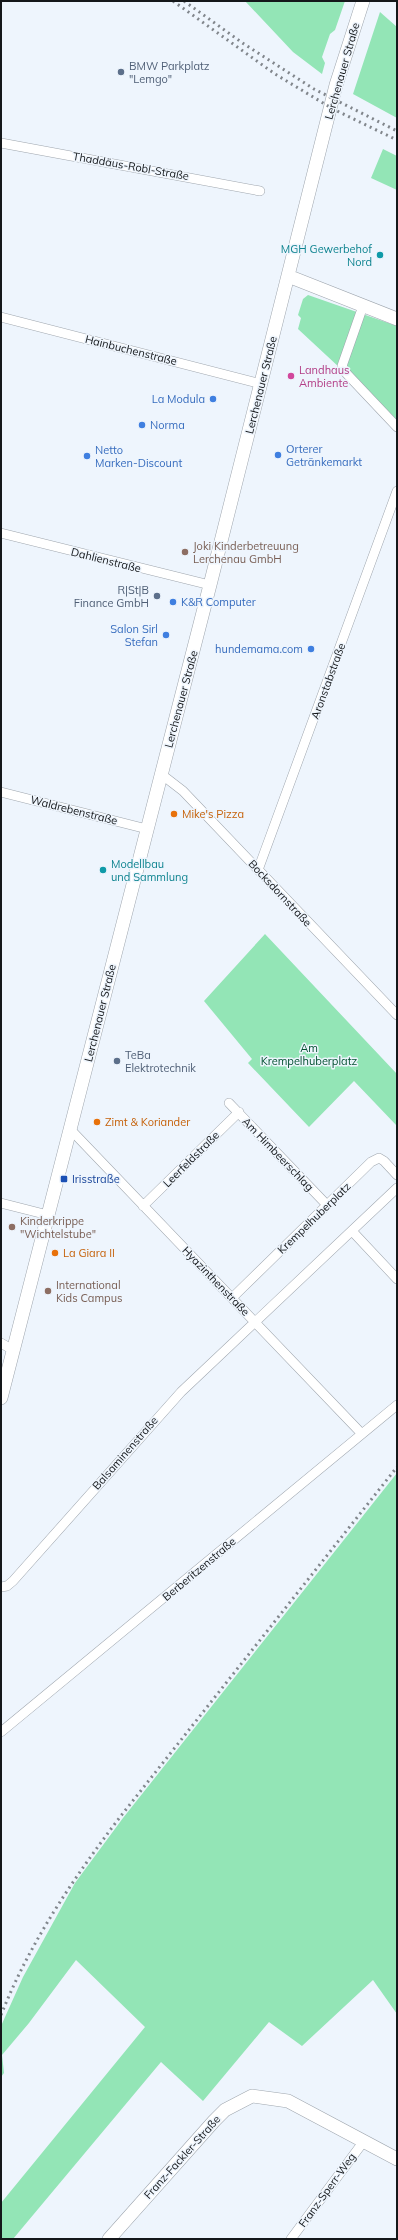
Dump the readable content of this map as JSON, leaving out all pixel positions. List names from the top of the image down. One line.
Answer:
{"streets":{"main road":["Lerchenauer Straße","Franz-Fackler-Straße"],"street":["Thaddäus-Robl-Straße","Hainbuchenstraße","Dahlienstraße","Aronstabstraße","Waldrebenstraße","Bocksdornstraße","Am Himbeerschlag","Leerfeldstraße","Krempelhuberplatz","Hyazinthenstraße","Balsaminenstraße","Berberitzenstraße","Franz-Sperr-Weg"]},"crossings":[["Lerchenauer Straße","Hainbuchenstraße"],["Lerchenauer Straße","Dahlienstraße"],["Lerchenauer Straße","Waldrebenstraße"],["Lerchenauer Straße","Bocksdornstraße"],["Lerchenauer Straße","Hyazinthenstraße"],["Aronstabstraße","Bocksdornstraße"],["Am Himbeerschlag","Leerfeldstraße"],["Am Himbeerschlag","Krempelhuberplatz"],["Leerfeldstraße","Hyazinthenstraße"],["Krempelhuberplatz","Hyazinthenstraße"],["Hyazinthenstraße","Balsaminenstraße"],["Hyazinthenstraße","Berberitzenstraße"],["Franz-Fackler-Straße","Franz-Sperr-Weg"]],"parks":["Am Krempelhuberplatz"],"places":{"other":["BMW Parkplatz \"Lemgo\"","MGH Gewerbehof Nord","Landhaus Ambiente","La Modula","Norma","Orterer Getränkemarkt","Netto Marken-Discount","Joki Kinderbetreuung Lerchenau GmbH","R|St|B Finance GmbH","K&R Computer","Salon Sirl Stefan","hundemama.com","Mike's Pizza","Modellbau und Sammlung","TeBa Elektrotechnik","Zimt & Koriander","Kinderkrippe \"Wichtelstube\"","La Giara II","International Kids Campus"],"transit":["Irisstraße"]}}
